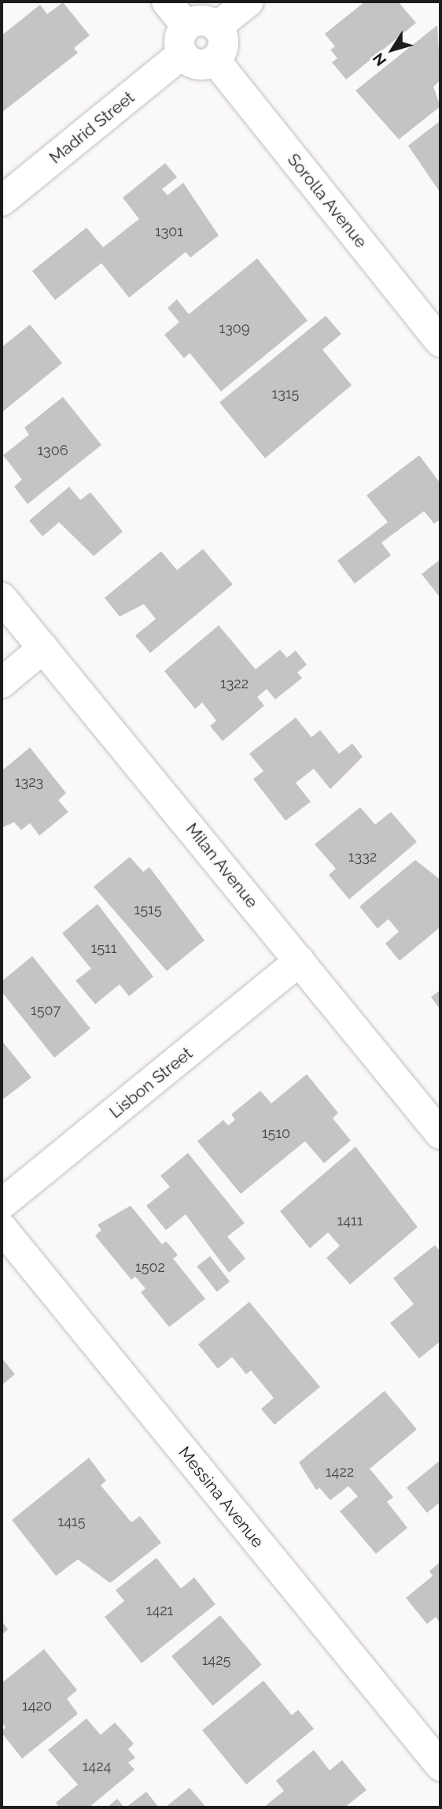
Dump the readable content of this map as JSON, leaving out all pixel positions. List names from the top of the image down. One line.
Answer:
{"streets":{"street":["Madrid Street","Sorolla Avenue","Milan Avenue","Lisbon Street","Messina Avenue"]},"crossings":[["Madrid Street","Sorolla Avenue"],["Milan Avenue","Lisbon Street"]],"house_numbers":["1301","1309","1315","1306","1322","1323","1332","1515","1511","1507","1510","1411","1502","1422","1415","1421","1425","1420","1424"],"north":"bottom left"}
